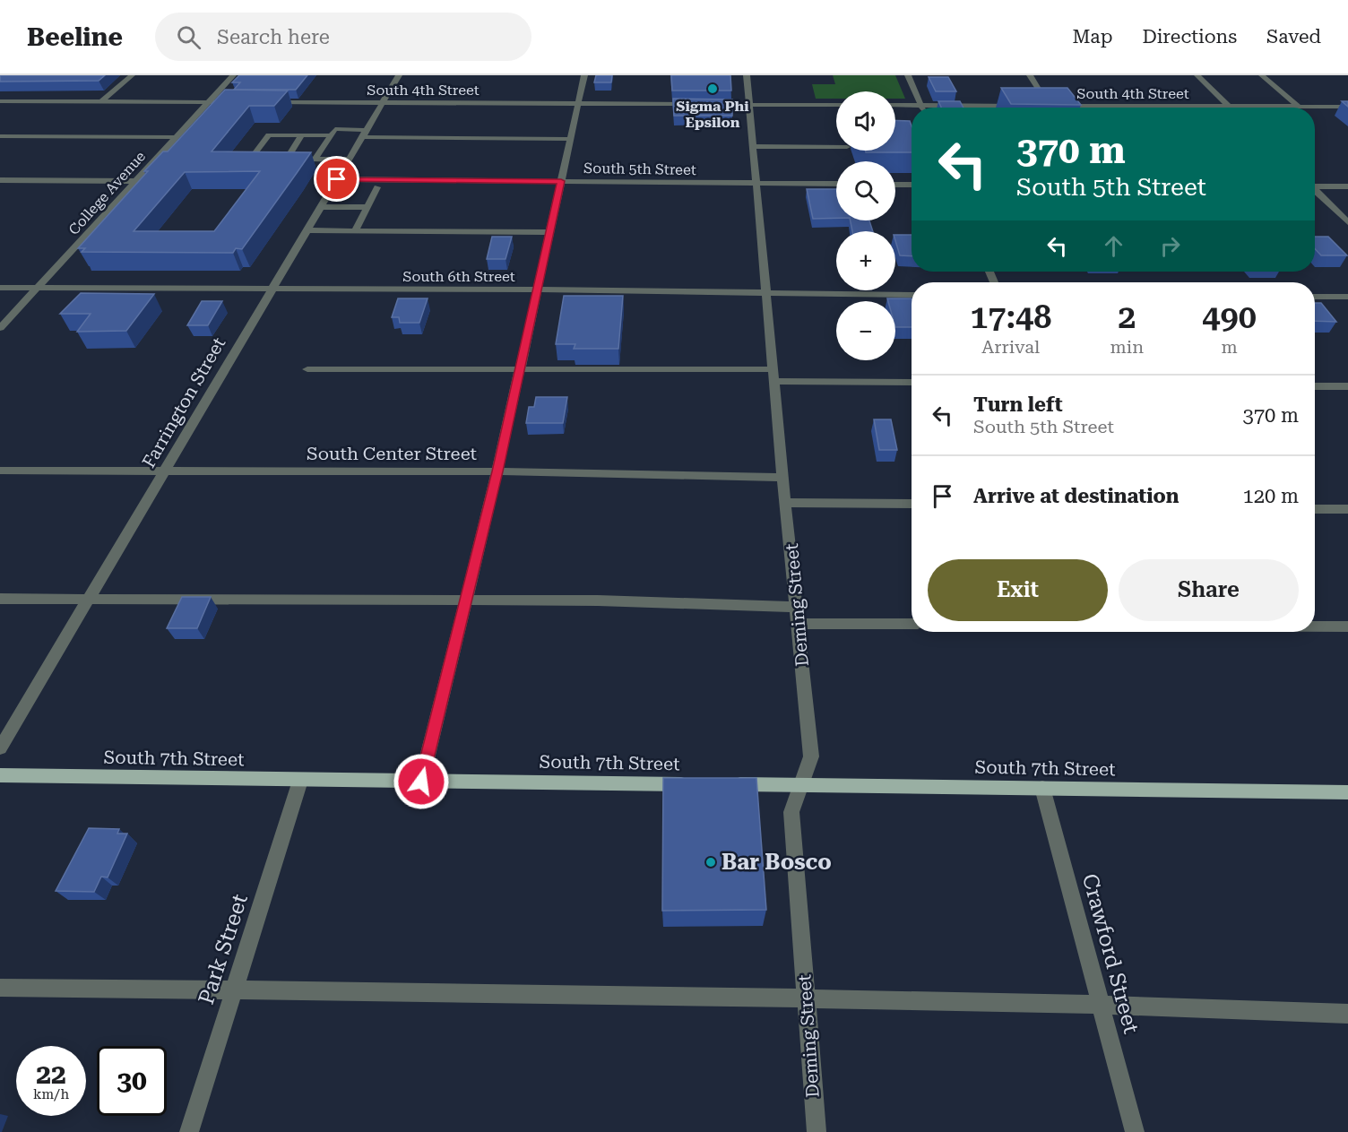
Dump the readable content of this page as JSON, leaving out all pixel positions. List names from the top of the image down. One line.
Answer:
{"streets":{"main road":["South 7th Street"],"street":["South 4th Street","South 5th Street","College Avenue","South 6th Street","Farrington Street","South Center Street","Deming Street","Park Street","Crawford Street"]},"crossings":[["South 4th Street","Farrington Street"],["South 5th Street","Farrington Street"],["South 5th Street","Deming Street"],["College Avenue","South 6th Street"],["South 6th Street","Farrington Street"],["South 6th Street","Deming Street"],["Farrington Street","South Center Street"],["South Center Street","Deming Street"],["Deming Street","South 7th Street"],["South 7th Street","Park Street"],["South 7th Street","Crawford Street"]],"places":["Sigma Phi Epsilon","Bar Bosco"],"page":{"header":"Beeline","search":"Search here","nav":["Map","Directions","Saved"],"map_buttons":["+","−"],"turn":["370 m","South 5th Street"],"eta":["17:48","Arrival","2","min","490","m"],"list":[{"name":"Turn left","note":"South 5th Street","value":"370 m"},{"name":"Arrive at destination","value":"120 m"}],"buttons":["Exit","Share"],"speed":"22 km/h","limit":"30"}}
